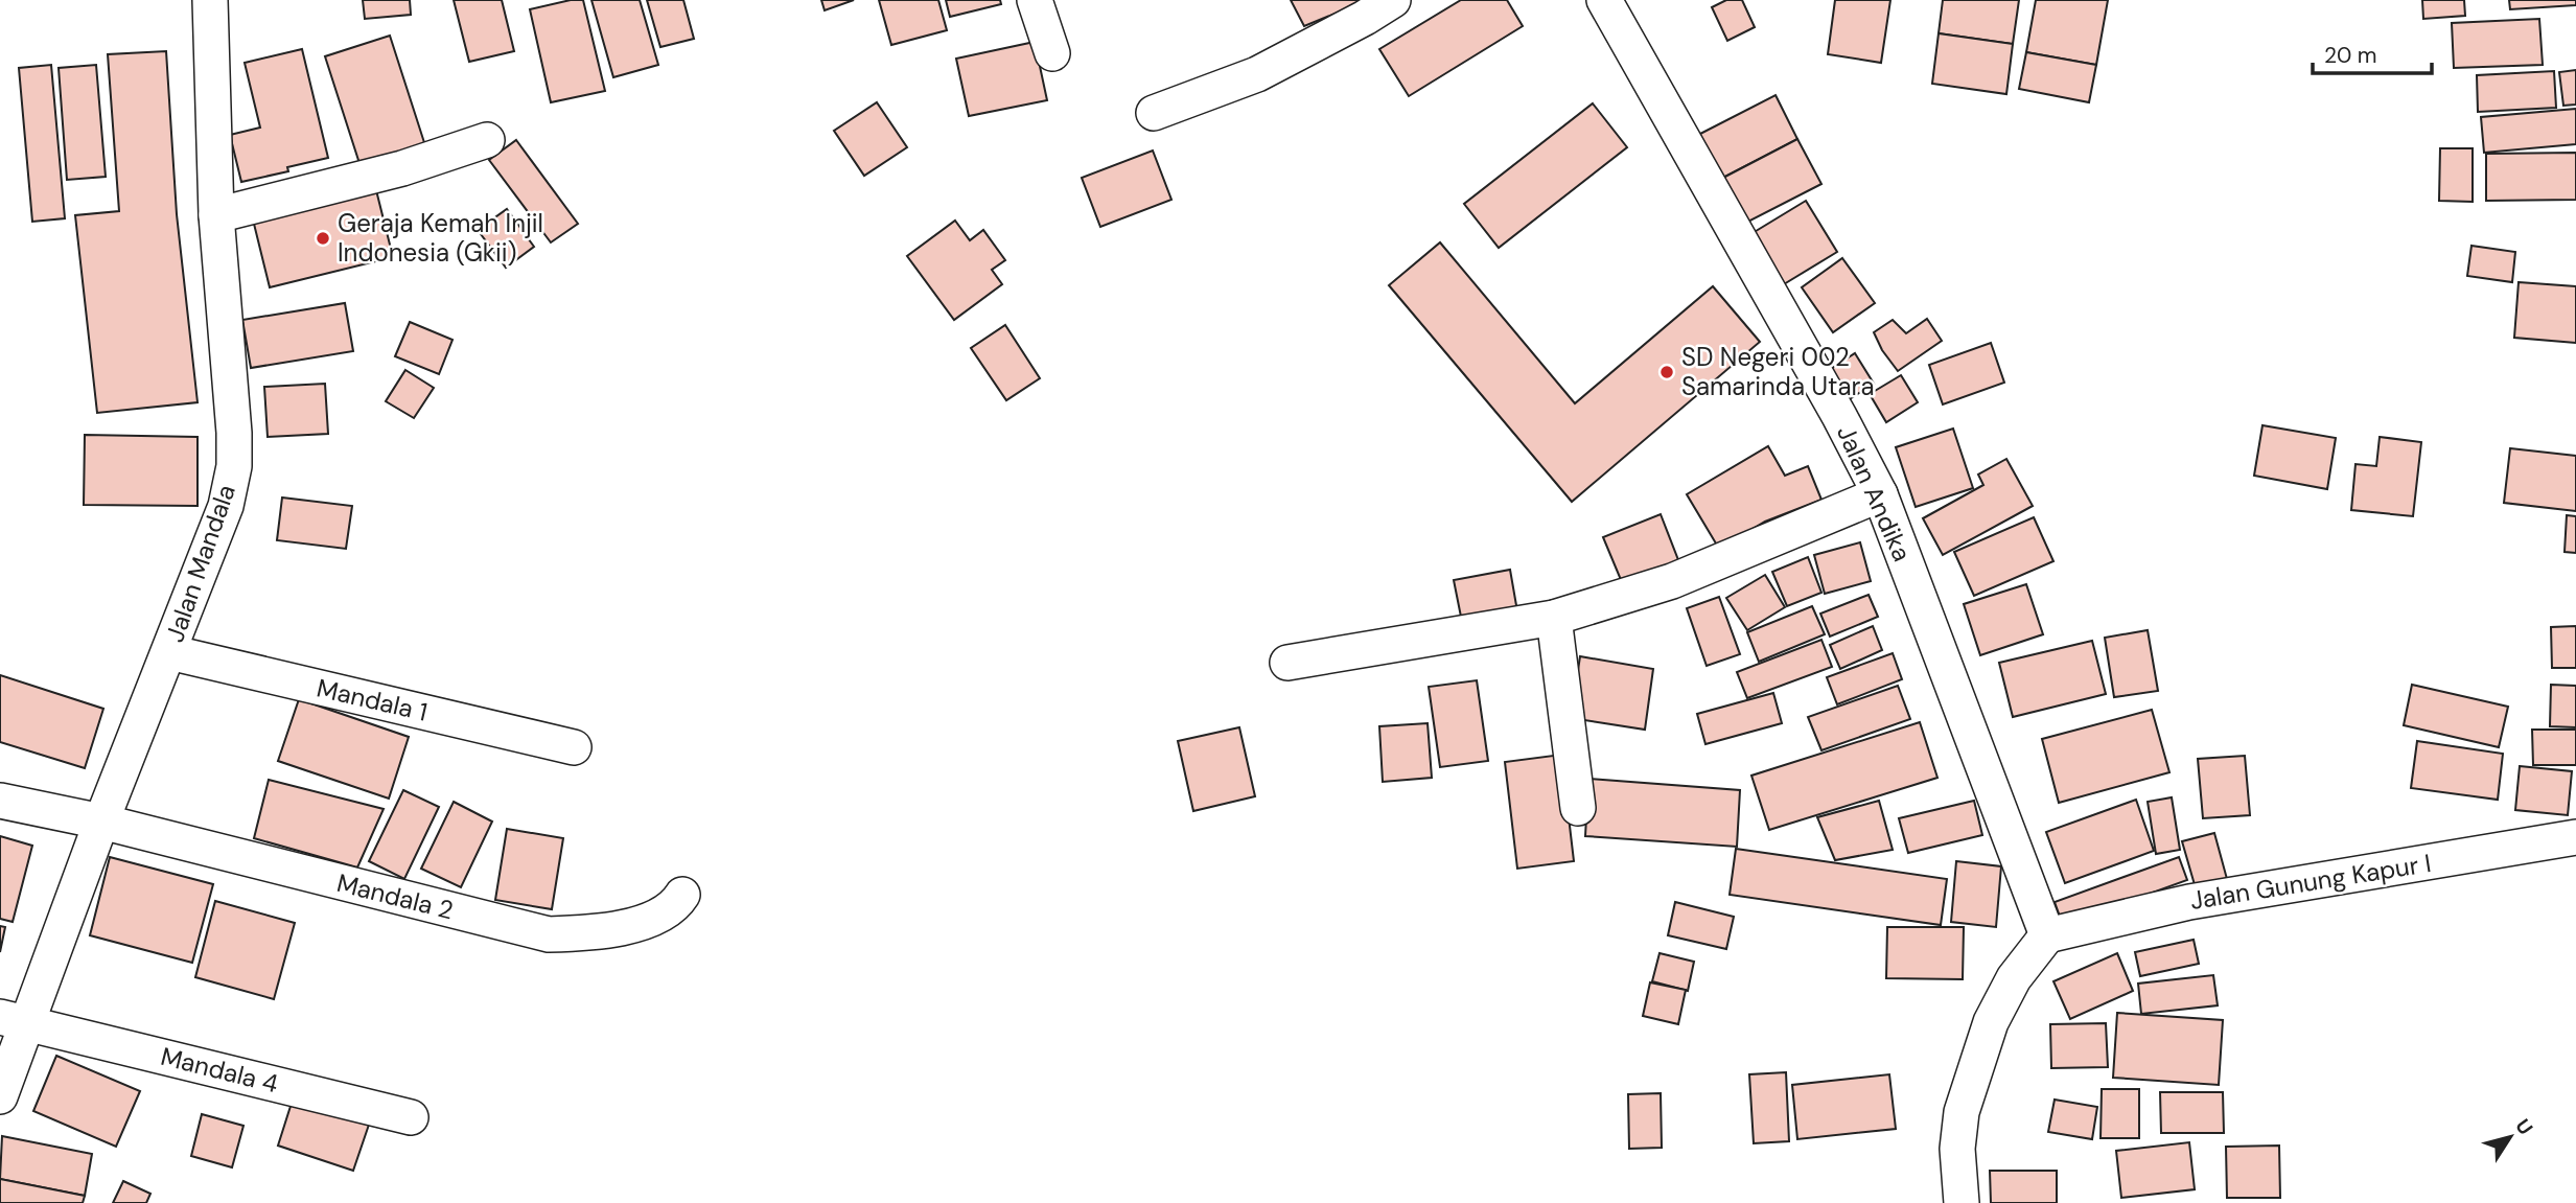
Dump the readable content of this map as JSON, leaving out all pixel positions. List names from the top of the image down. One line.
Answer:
{"streets":{"street":["Jalan Andika","Jalan Mandala","Mandala 1","Jalan Gunung Kapur I","Mandala 2","Mandala 4"]},"crossings":[["Jalan Andika","Jalan Gunung Kapur I"],["Jalan Mandala","Mandala 1"],["Jalan Mandala","Mandala 2"],["Jalan Mandala","Mandala 4"]],"places":["Geraja Kemah Injil Indonesia (Gkii)","SD Negeri 002 Samarinda Utara"],"scale_bar":"20 m","north":"top right"}
